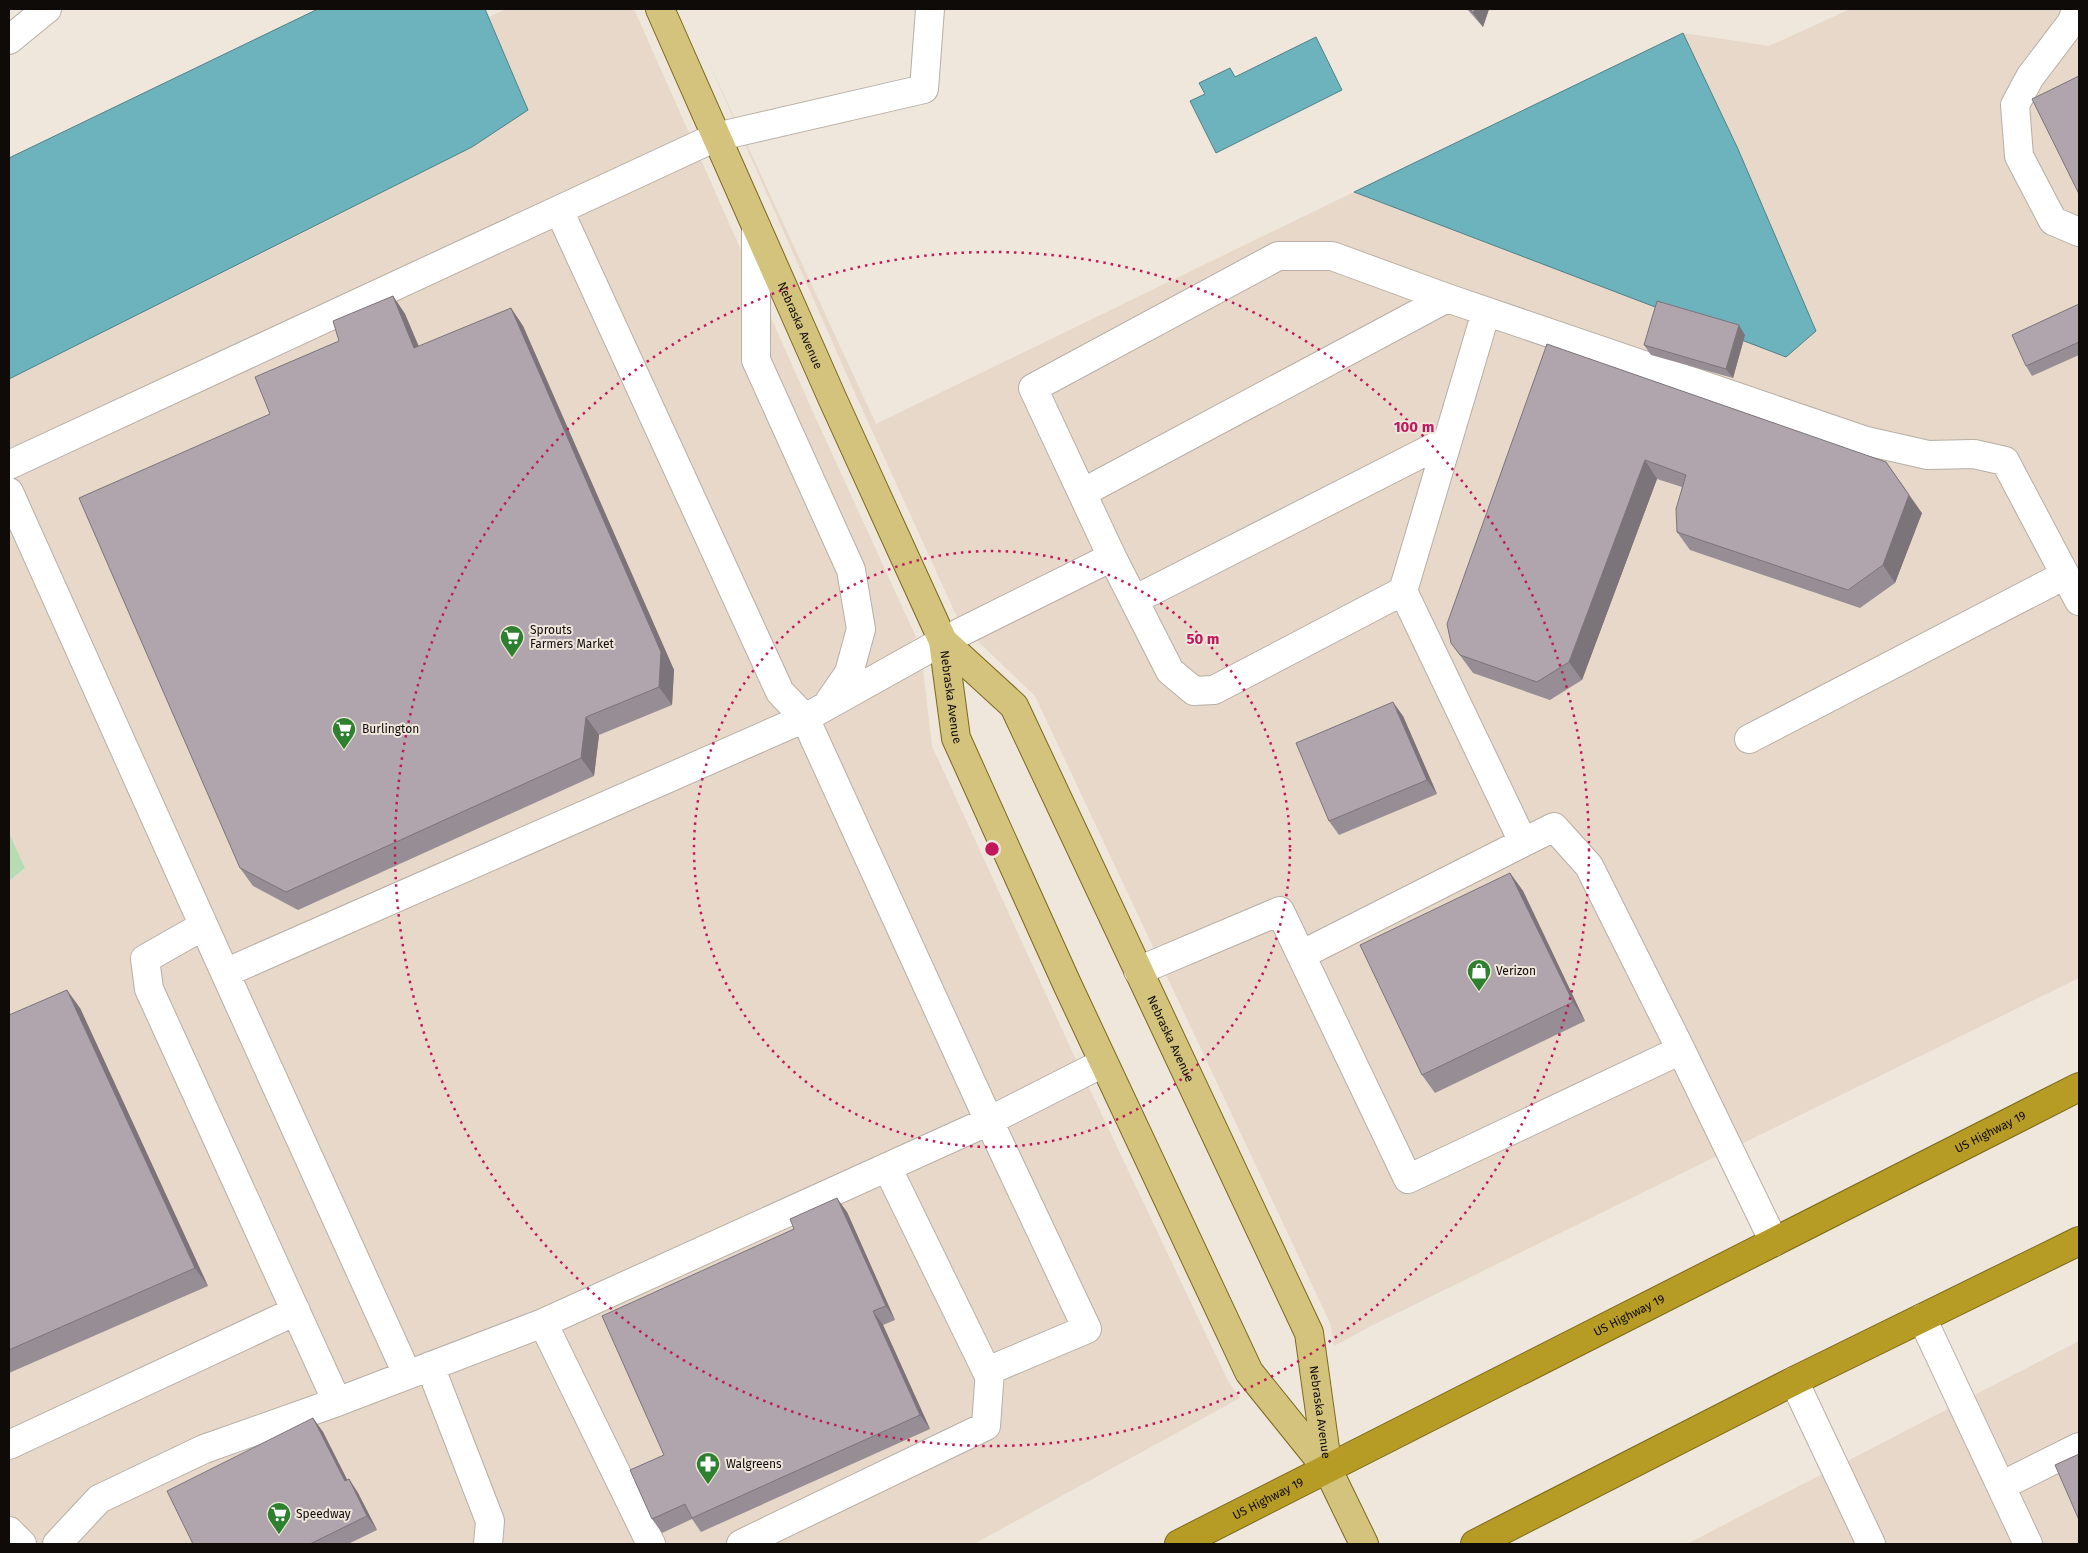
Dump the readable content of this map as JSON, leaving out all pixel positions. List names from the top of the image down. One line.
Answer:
{"streets":{"highway":["US Highway 19"],"main road":["Nebraska Avenue"]},"crossings":[["Nebraska Avenue","US Highway 19"]],"places":{"supermarket":["Sprouts Farmers Market","Burlington","Speedway"],"shop":["Verizon"],"pharmacy":["Walgreens"]},"rings":["100 m","50 m"]}
